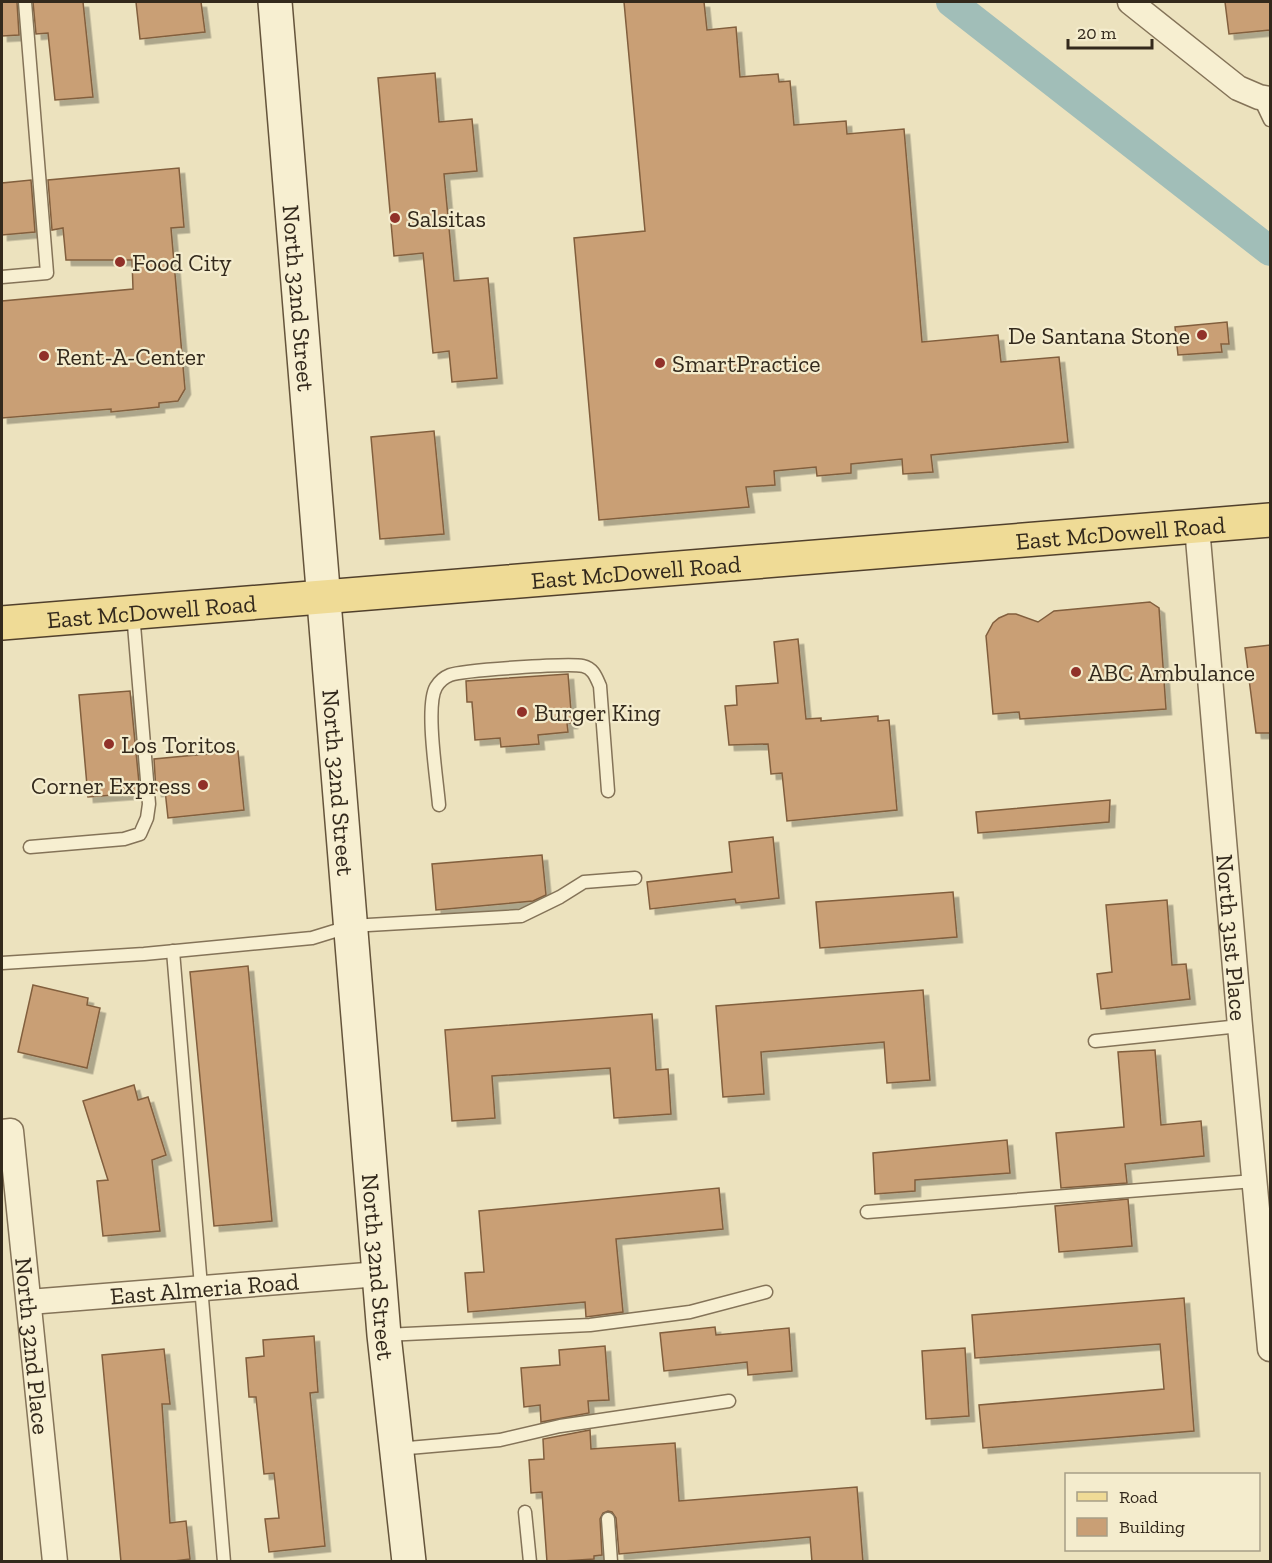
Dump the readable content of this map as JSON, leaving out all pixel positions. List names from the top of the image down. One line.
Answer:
{"streets":{"main road":["North 32nd Street","East McDowell Road"],"street":["North 31st Place","East Almeria Road","North 32nd Place"]},"crossings":[["North 32nd Street","East McDowell Road"],["North 32nd Street","East Almeria Road"],["East McDowell Road","North 31st Place"],["East Almeria Road","North 32nd Place"]],"places":["Salsitas","Food City","De Santana Stone","Rent-A-Center","SmartPractice","ABC Ambulance","Burger King","Los Toritos","Corner Express"],"legend":["Road","Building"],"scale_bar":"20 m"}
